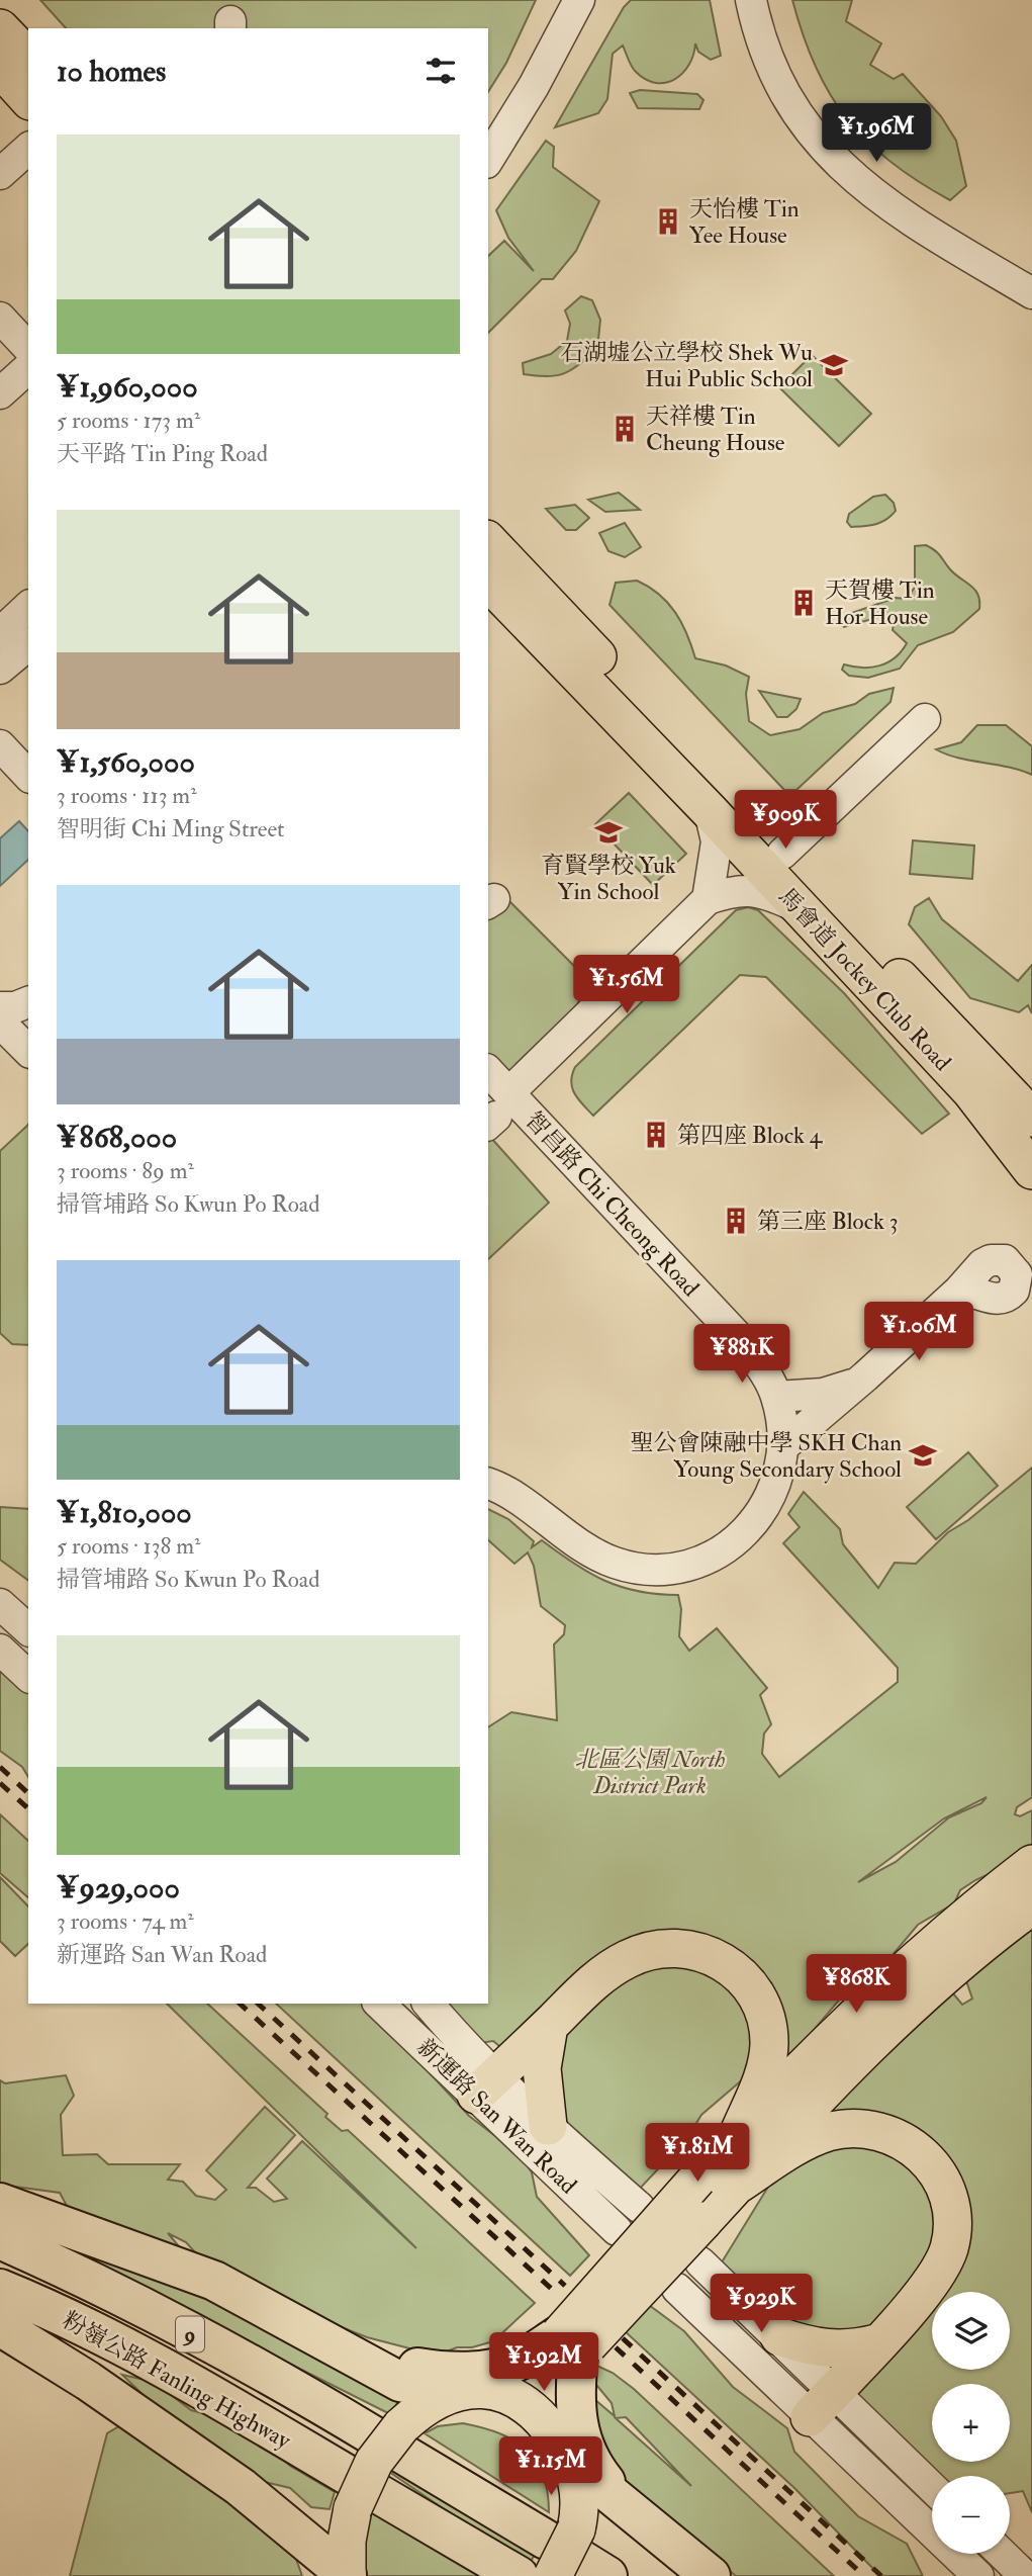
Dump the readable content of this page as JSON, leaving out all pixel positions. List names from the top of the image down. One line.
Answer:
{"streets":{"highway":["9","粉嶺公路 Fanling Highway"],"main road":["馬會道 Jockey Club Road"],"street":["智昌路 Chi Cheong Road","新運路 San Wan Road"]},"parks":["北區公園 North District Park"],"places":{"building":["天怡樓 Tin Yee House","天祥樓 Tin Cheung House","天賀樓 Tin Hor House","第四座 Block 4","第三座 Block 3"],"school or university":["石湖墟公立學校 Shek Wu Hui Public School","育賢學校 Yuk Yin School","聖公會陳融中學 SKH Chan Young Secondary School"]},"page":{"heading":"10 homes","price":["¥1.96M","¥909K","¥1.56M","¥1.06M","¥881K","¥868K","¥1.81M","¥929K","¥1.92M","¥1.15M"],"list":[{"name":"¥1,960,000","note":"5 rooms · 173 m² · 天平路 Tin Ping Road"},{"name":"¥1,560,000","note":"3 rooms · 113 m² · 智明街 Chi Ming Street"},{"name":"¥868,000","note":"3 rooms · 89 m² · 掃管埔路 So Kwun Po Road"},{"name":"¥1,810,000","note":"5 rooms · 138 m² · 掃管埔路 So Kwun Po Road"},{"name":"¥929,000","note":"3 rooms · 74 m² · 新運路 San Wan Road"}],"map_buttons":["+","−"]}}
